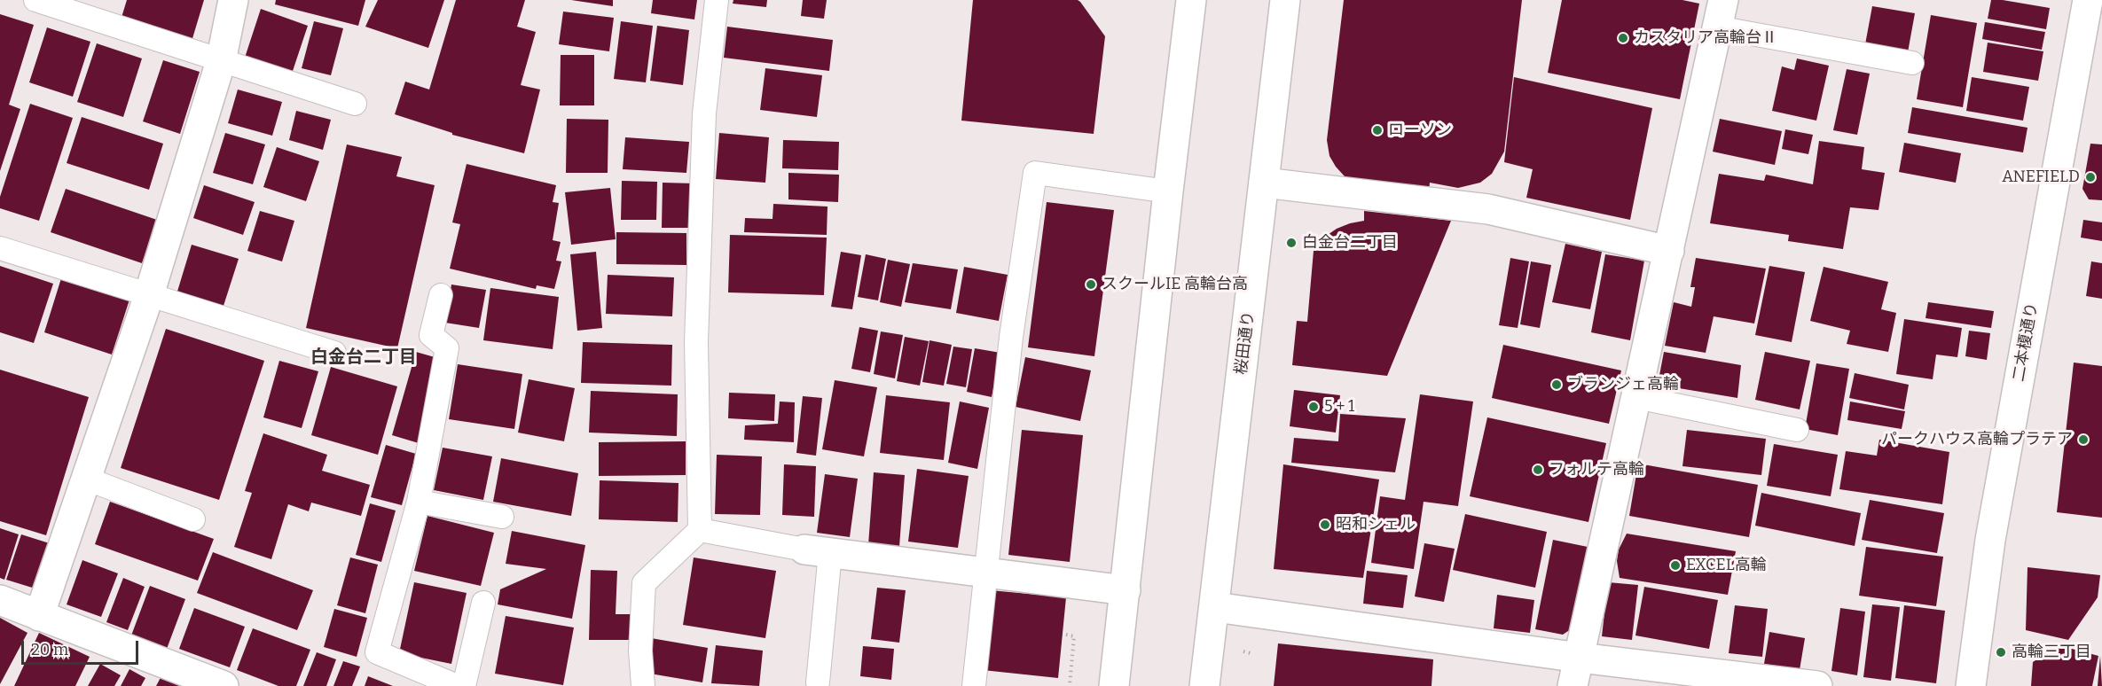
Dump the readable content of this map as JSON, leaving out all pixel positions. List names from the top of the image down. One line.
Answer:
{"streets":{"main road":["二本榎通り","桜田通り"]},"districts":["白金台二丁目"],"places":["カスタリア高輪台Ⅱ","ローソン","ANEFIELD","白金台二丁目","スクールIE 高輪台高","ブランジェ高輪","5 + 1","パークハウス高輪プラテア","フォルテ高輪","昭和シェル","EXCEL高輪","高輪三丁目"],"scale_bar":"20 m"}
